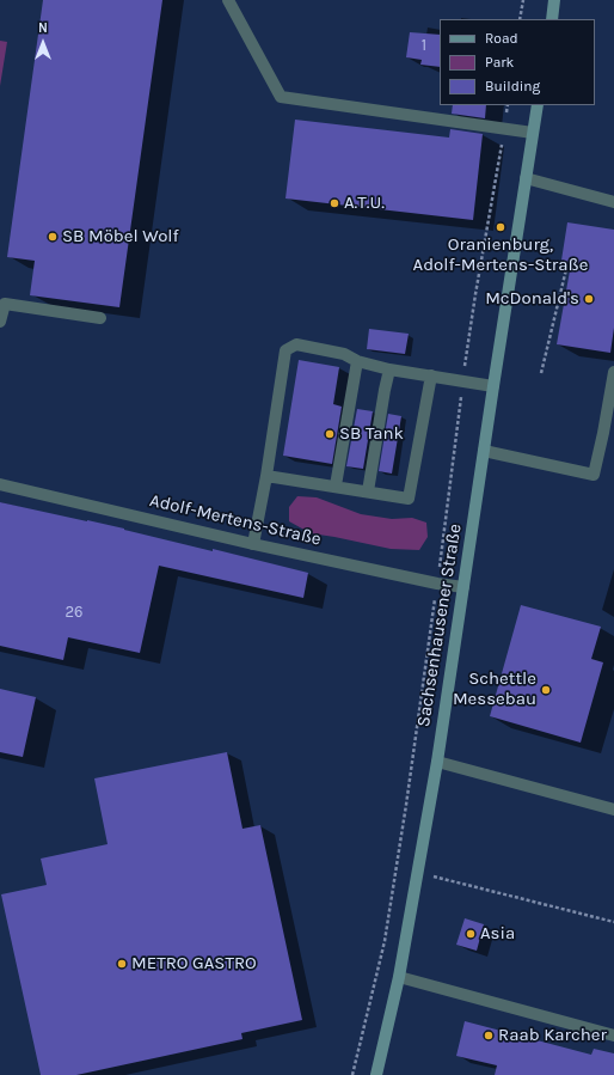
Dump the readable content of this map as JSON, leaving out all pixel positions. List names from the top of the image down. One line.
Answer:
{"streets":{"main road":["Sachsenhausener Straße"],"street":["Adolf-Mertens-Straße"]},"crossings":[["Adolf-Mertens-Straße","Sachsenhausener Straße"]],"places":["A.T.U.","Oranienburg, Adolf-Mertens-Straße","SB Möbel Wolf","McDonald's","SB Tank","Schettle Messebau","Asia","METRO GASTRO","Raab Karcher"],"house_numbers":["1","26"],"legend":["Road","Park","Building"],"north":"top"}
